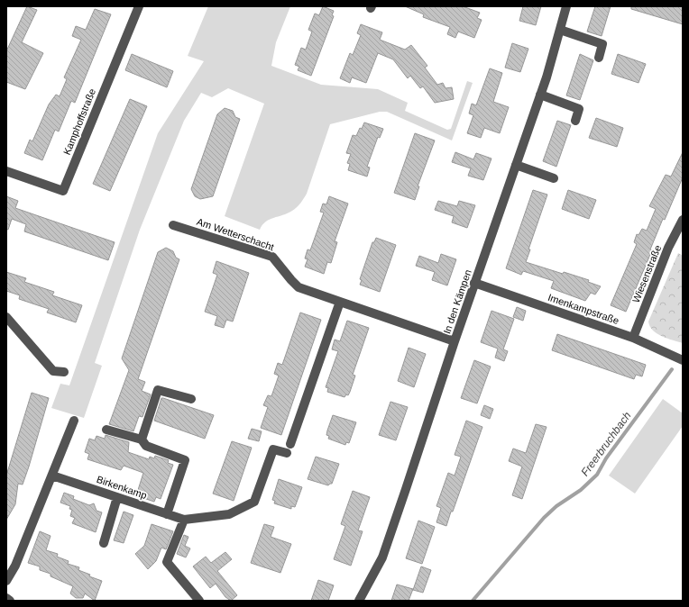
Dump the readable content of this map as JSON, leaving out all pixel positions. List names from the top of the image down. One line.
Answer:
{"streets":{"street":["Kamphoffstraße","Am Wetterschacht","Wiesenstraße","In den Kämpen","Imenkampstraße","Birkenkamp"]},"crossings":[["Am Wetterschacht","In den Kämpen"],["Wiesenstraße","Imenkampstraße"],["In den Kämpen","Imenkampstraße"]],"water":["Freerbruchbach"]}
